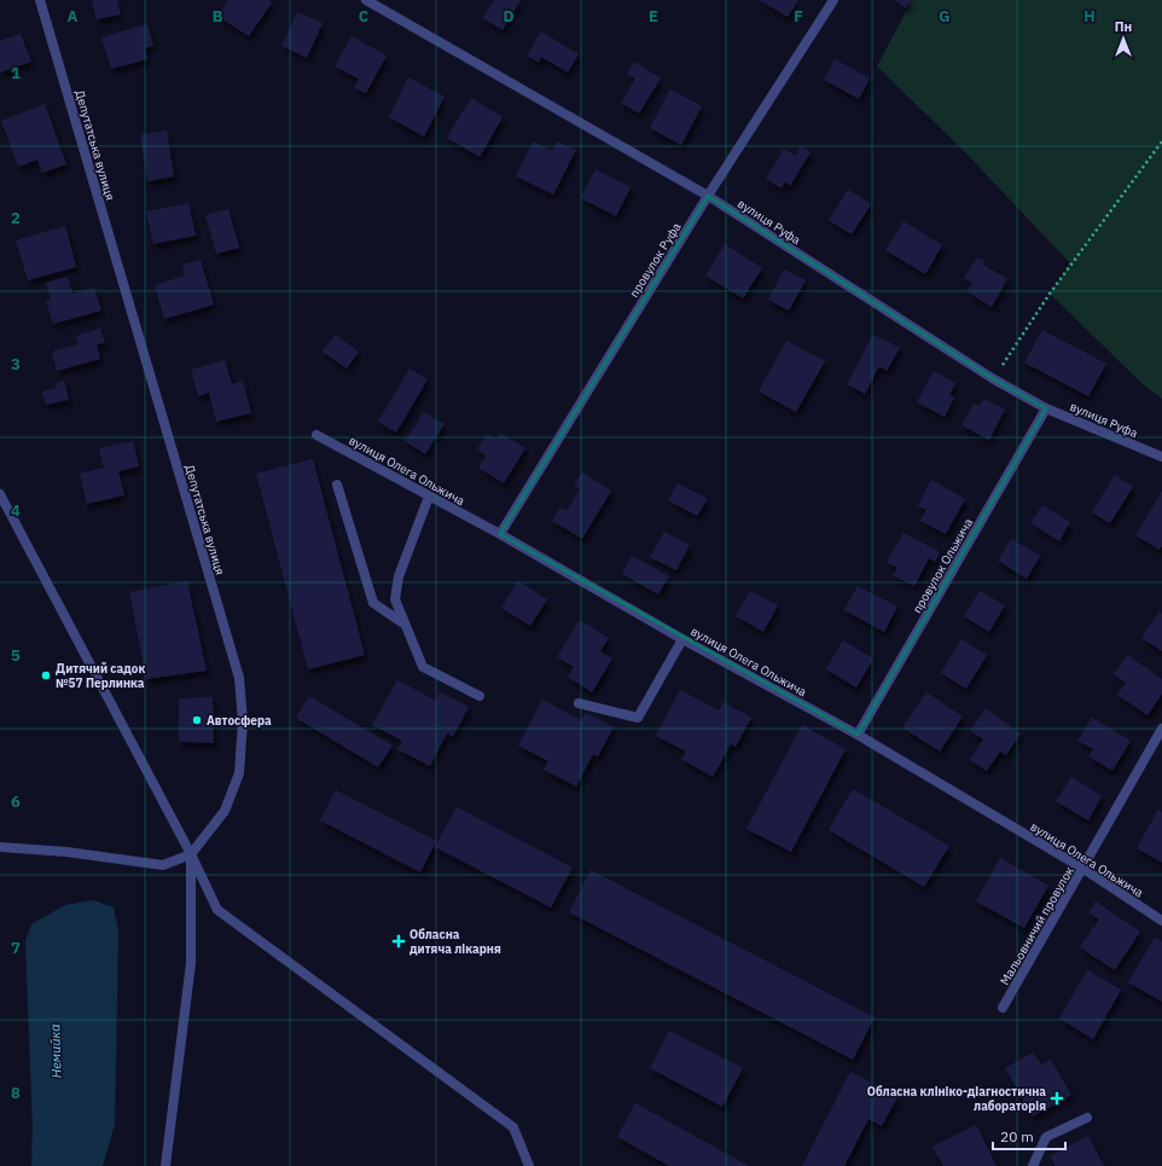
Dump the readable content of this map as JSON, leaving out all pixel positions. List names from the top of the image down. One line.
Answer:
{"streets":{"street":["Депутатська вулиця","вулиця Руфа","провулок Руфа","вулиця Олега Ольжича","провулок Ольжича","Мальовничий провулок"]},"crossings":[["вулиця Руфа","провулок Руфа"],["вулиця Руфа","провулок Ольжича"],["провулок Руфа","вулиця Олега Ольжича"],["вулиця Олега Ольжича","провулок Ольжича"],["вулиця Олега Ольжича","Мальовничий провулок"]],"water":["Немийка"],"places":{"other":["Дитячий садок №57 Перлинка","Автосфера"],"health":["Обласна дитяча лікарня","Обласна клініко-діагностична лабораторія"]},"scale_bar":"20 m","north":"top","grid":{"columns":["A","B","C","D","E","F","G","H"],"rows":["1","2","3","4","5","6","7","8"]}}
